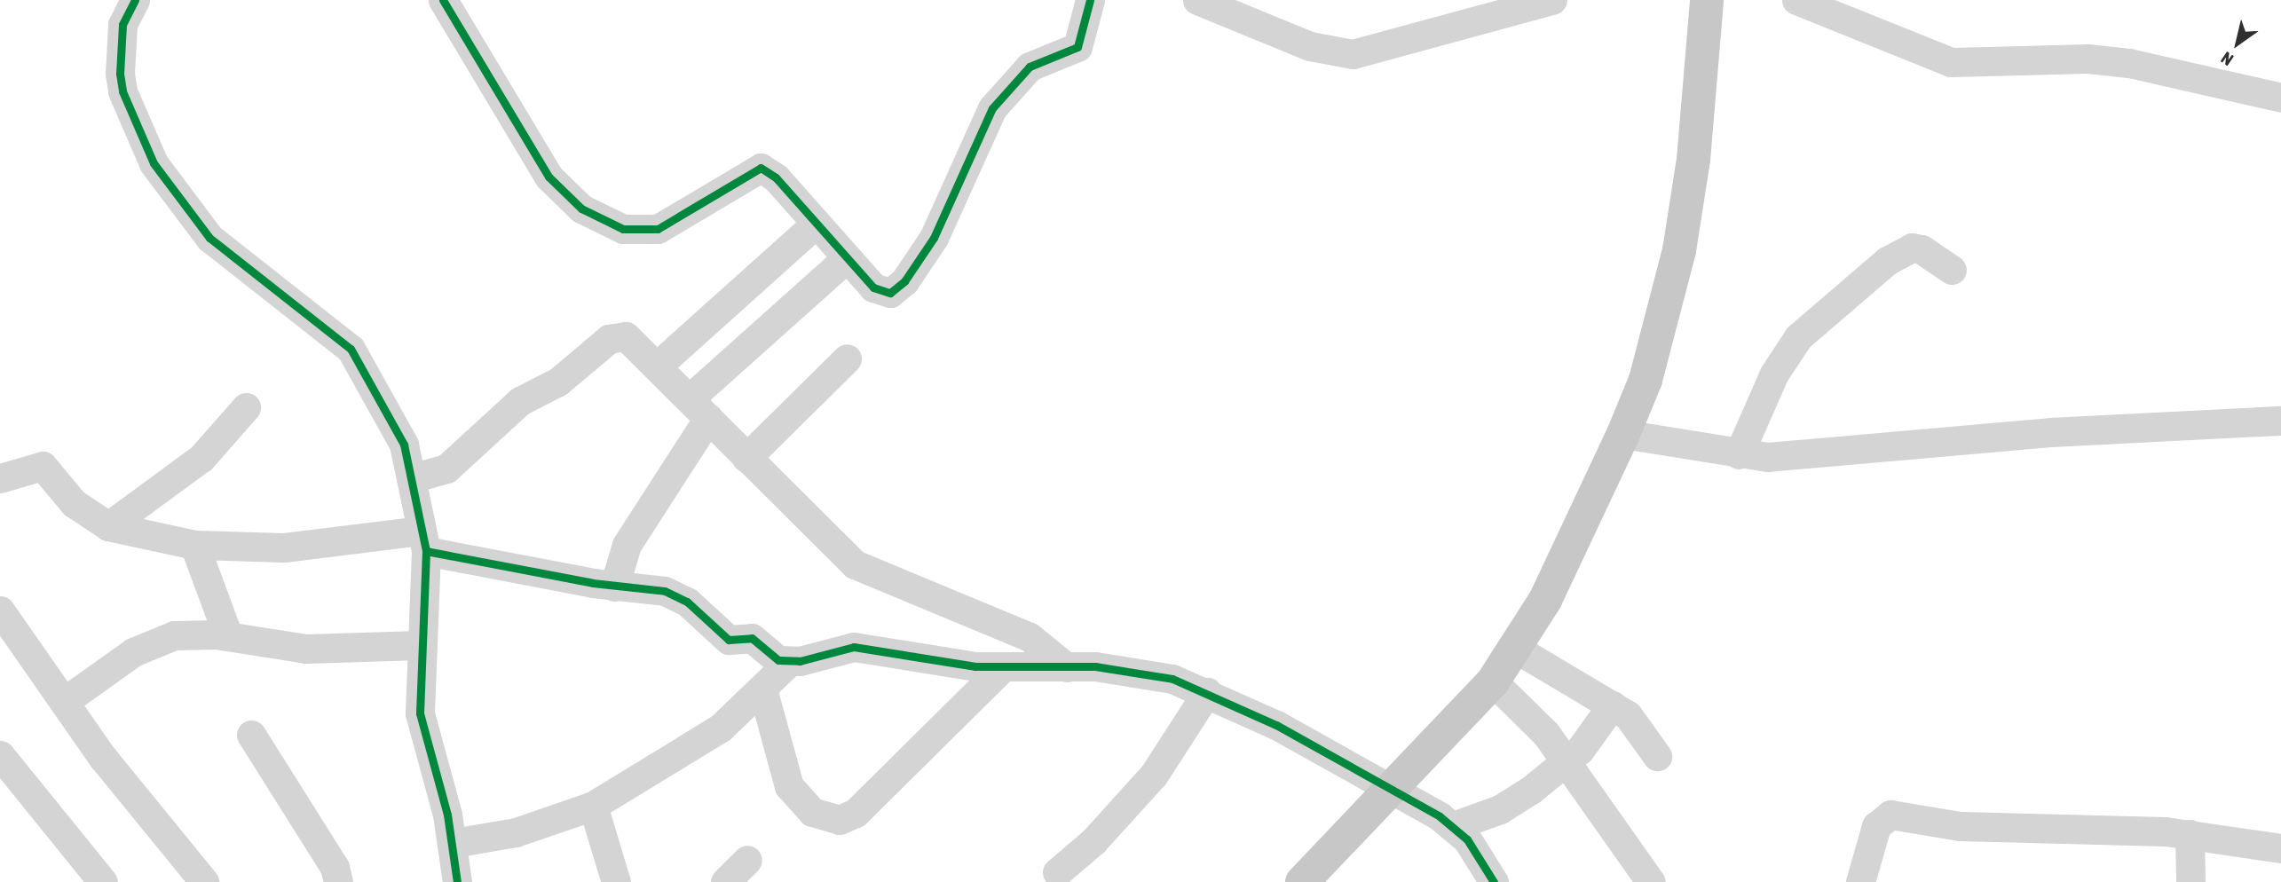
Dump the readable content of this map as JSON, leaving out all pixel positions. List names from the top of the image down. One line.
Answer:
{"north":"bottom left"}
